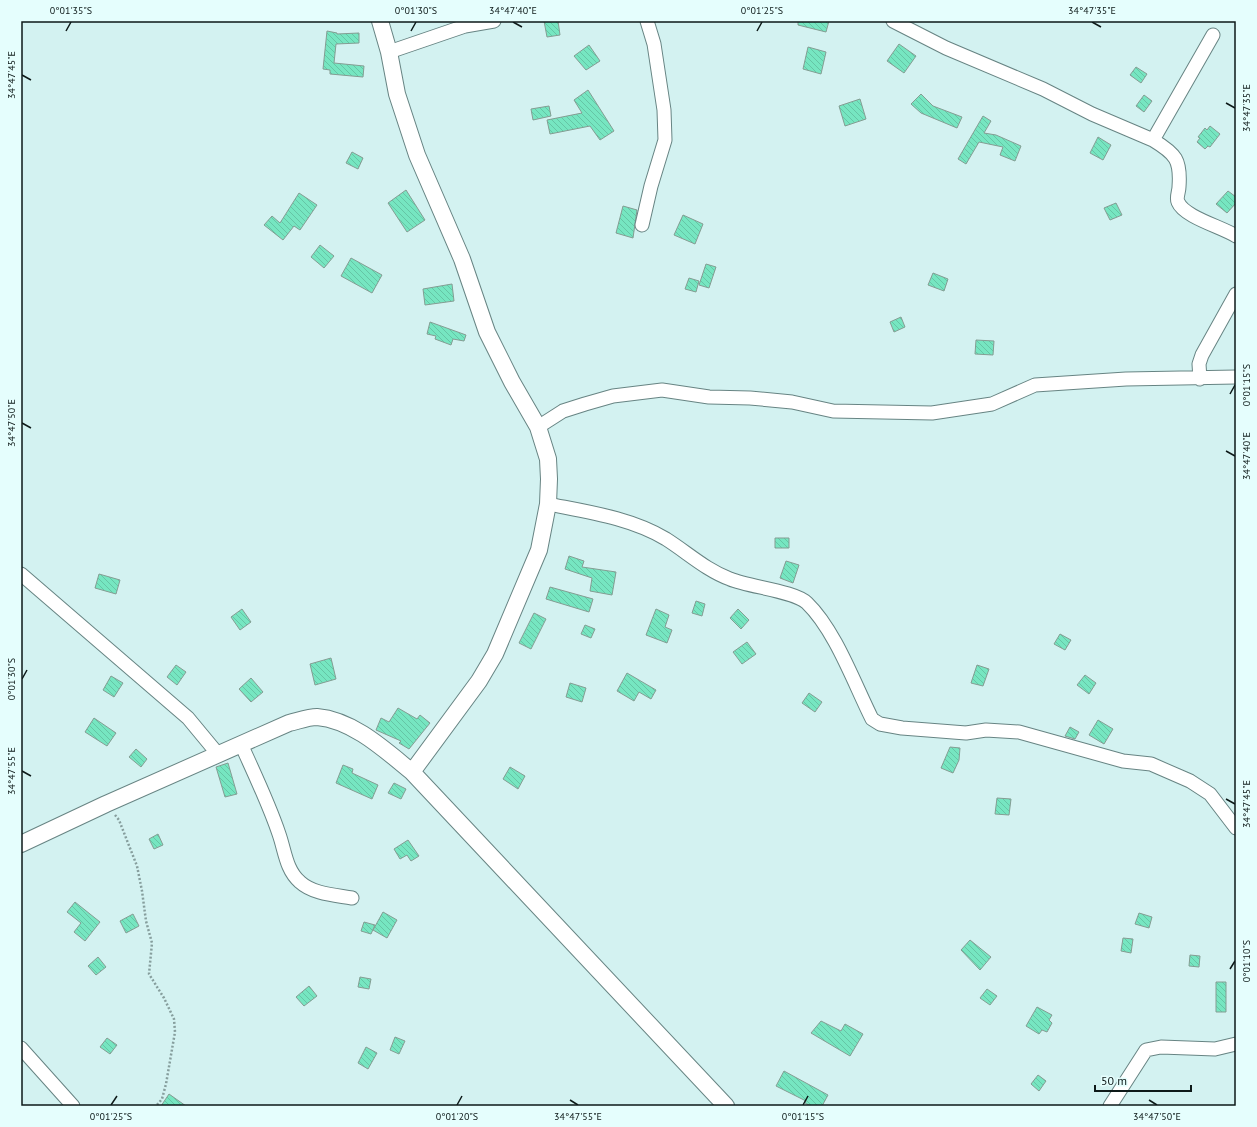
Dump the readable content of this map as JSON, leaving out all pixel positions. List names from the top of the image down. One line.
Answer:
{"scale_bar":"50 m","coordinates":["0°01'35\"S","0°01'30\"S","34°47'40\"E","0°01'25\"S","34°47'35\"E","34°47'45\"E","0°01'15\"S","34°47'50\"E","34°47'55\"E","0°01'10\"S","0°01'20\"S"]}
